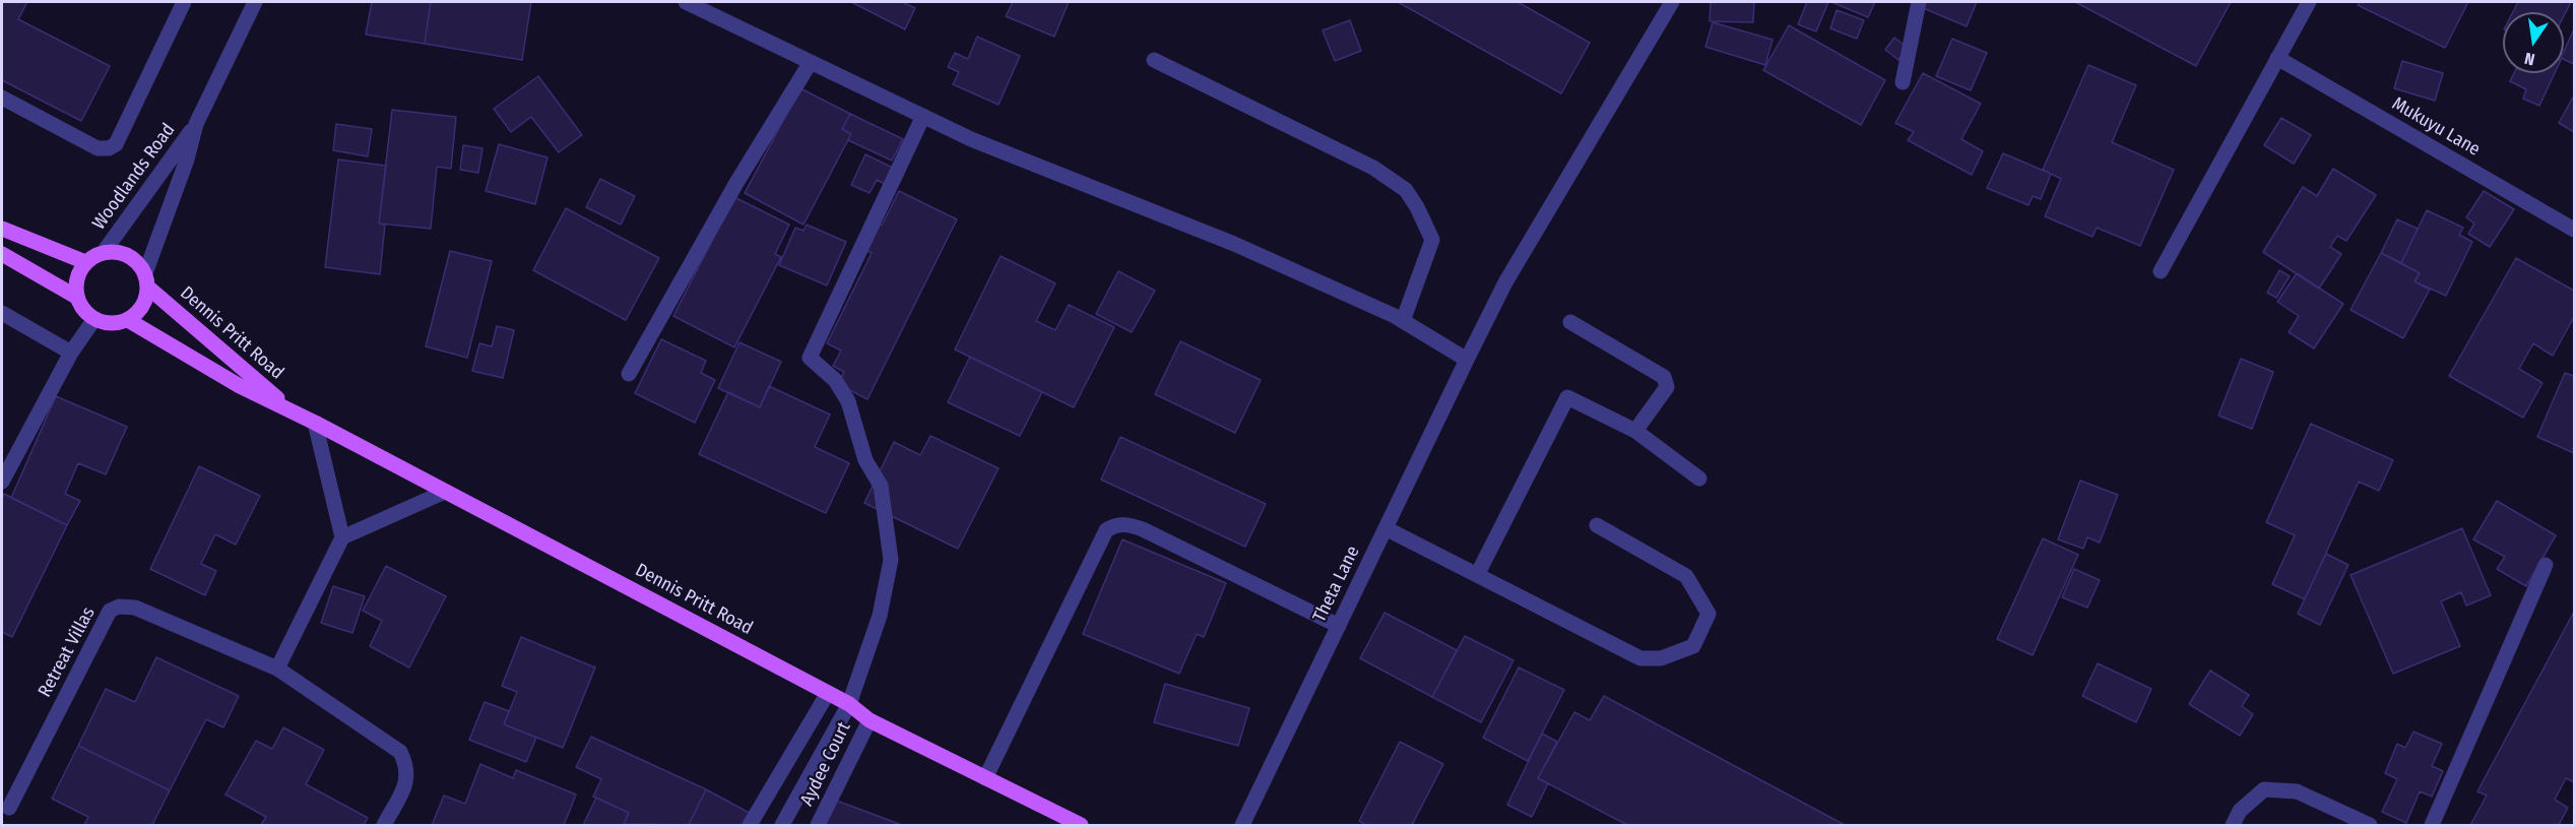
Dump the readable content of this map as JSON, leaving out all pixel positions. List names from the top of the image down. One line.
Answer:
{"streets":{"main road":["Dennis Pritt Road"],"street":["Mukuyu Lane","Woodlands Road","Theta Lane","Retreat Villas","Aydee Court"]},"crossings":[["Woodlands Road","Dennis Pritt Road"],["Dennis Pritt Road","Aydee Court"]],"north":"bottom"}
